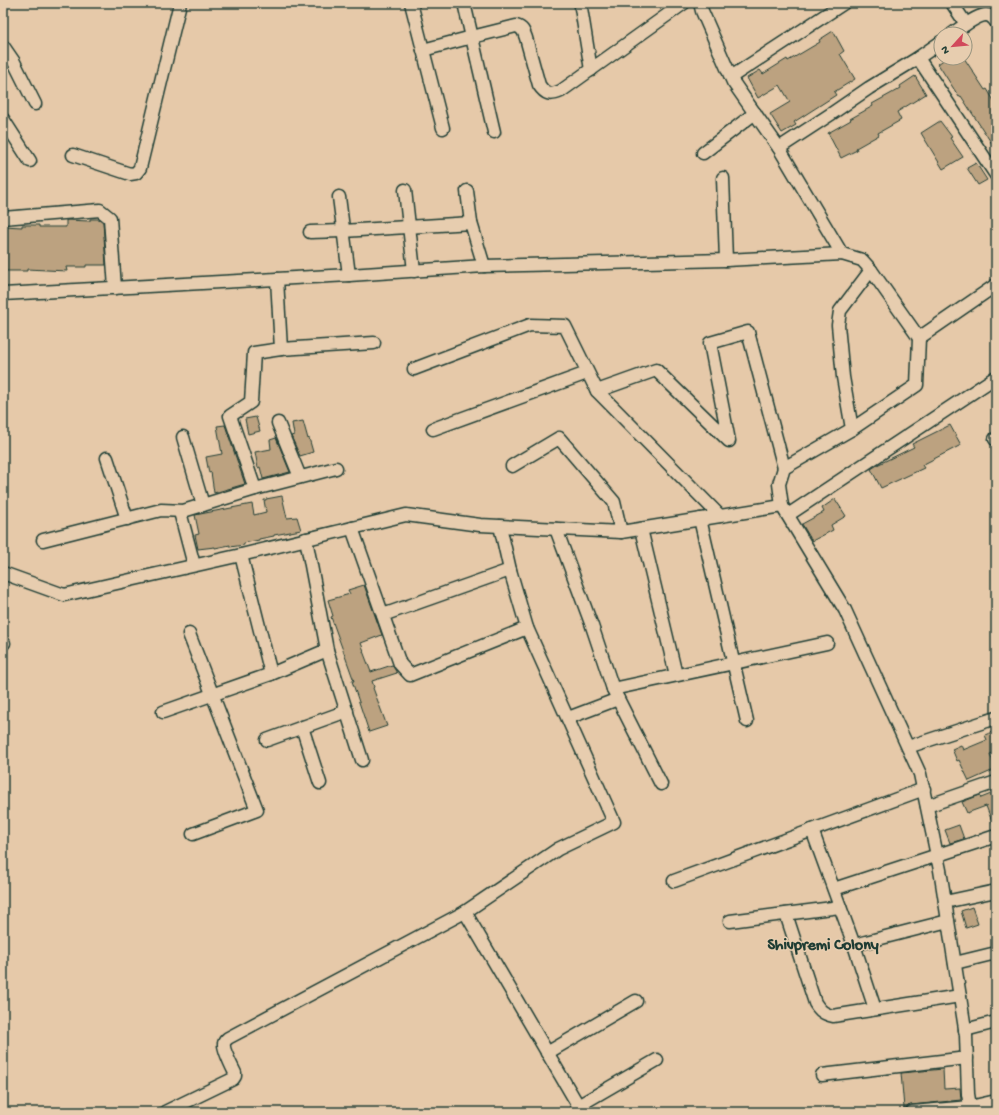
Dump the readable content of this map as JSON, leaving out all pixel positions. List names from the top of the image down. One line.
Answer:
{"districts":["Shivpremi Colony"],"north":"bottom left"}
